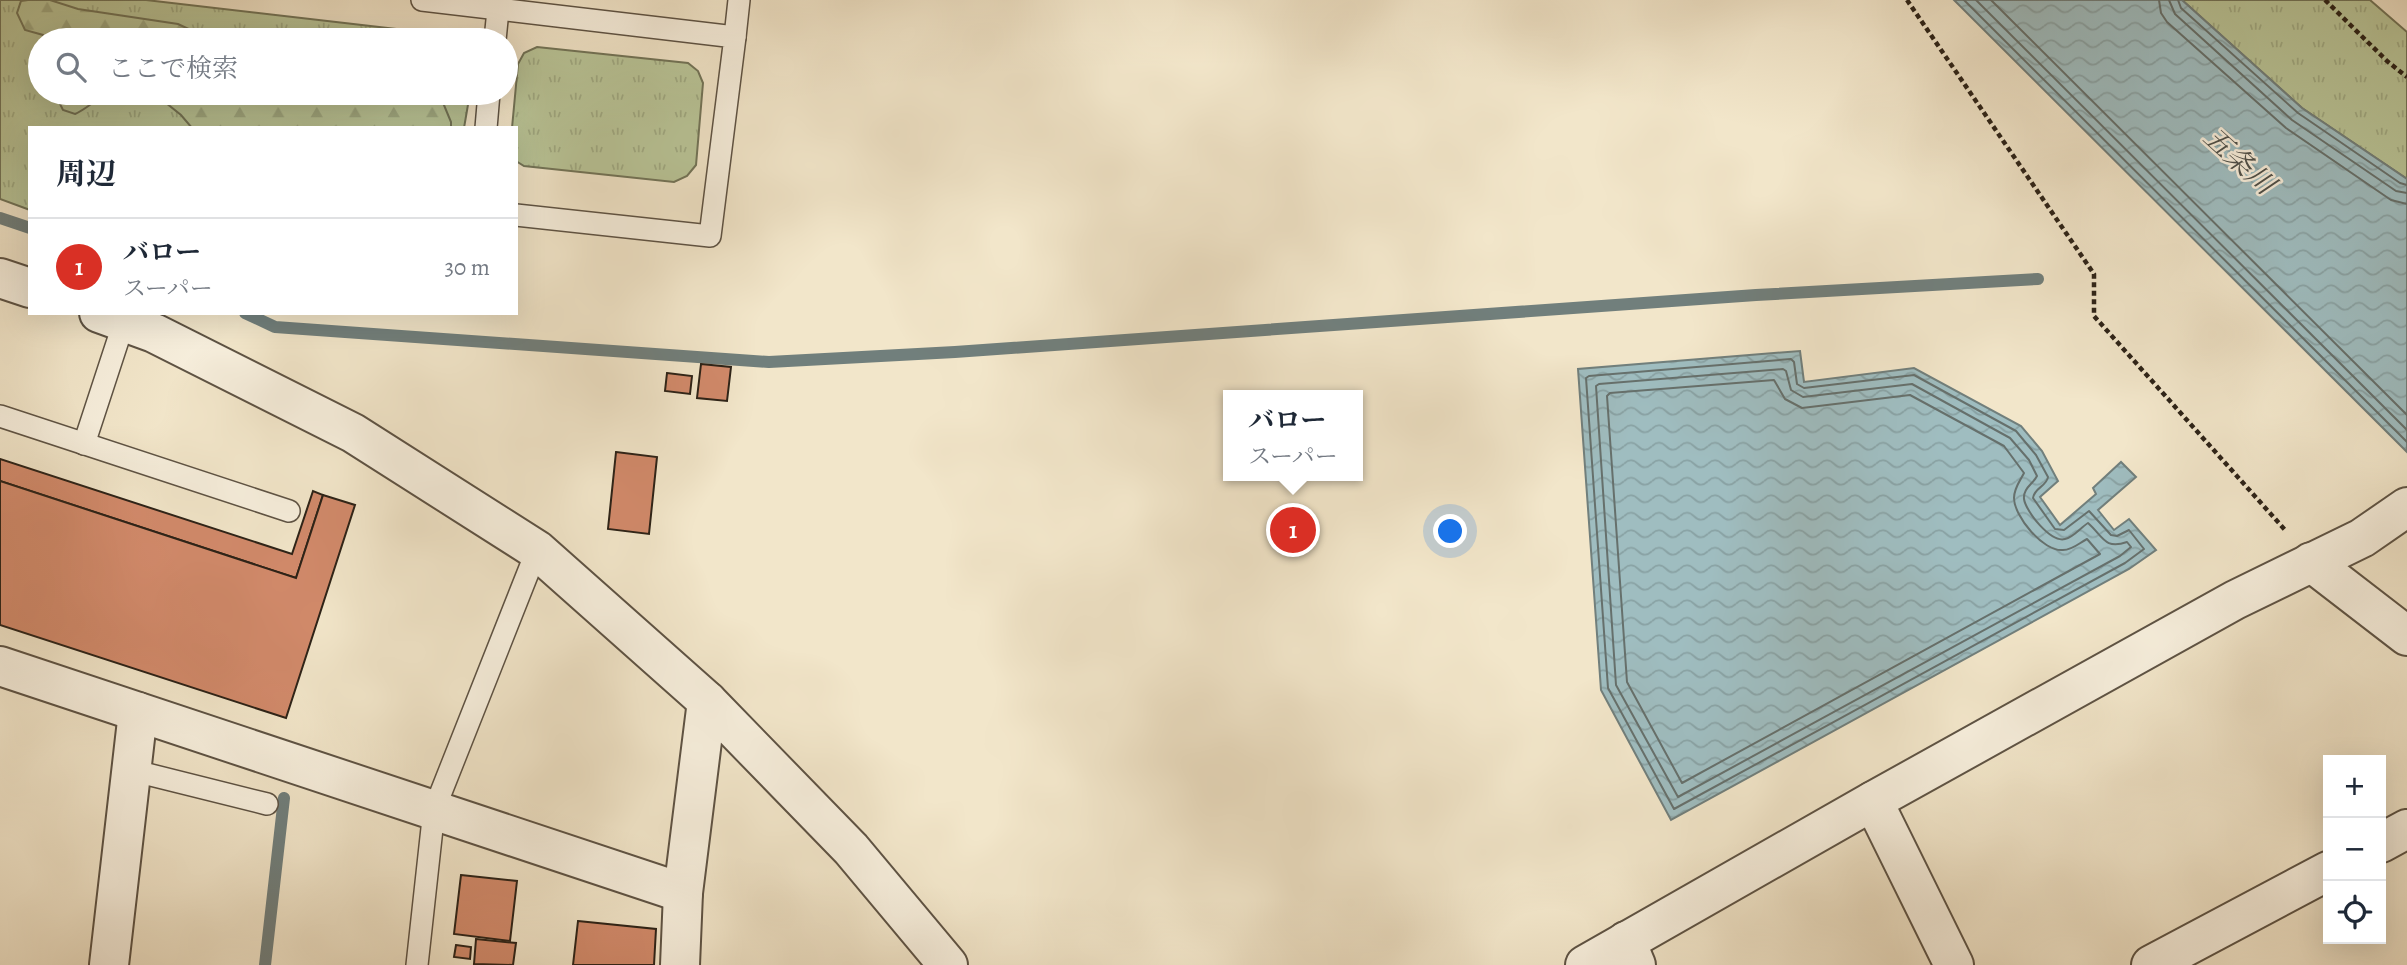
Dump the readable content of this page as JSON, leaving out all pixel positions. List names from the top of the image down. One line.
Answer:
{"water":["五条川"],"page":{"search":"ここで検索","heading":"周辺","list":[{"mark":"1","name":"バロー","note":"スーパー","value":"30 m"}],"popup":["バロー","スーパー"],"pins":"1","map_buttons":["+","−"]}}
